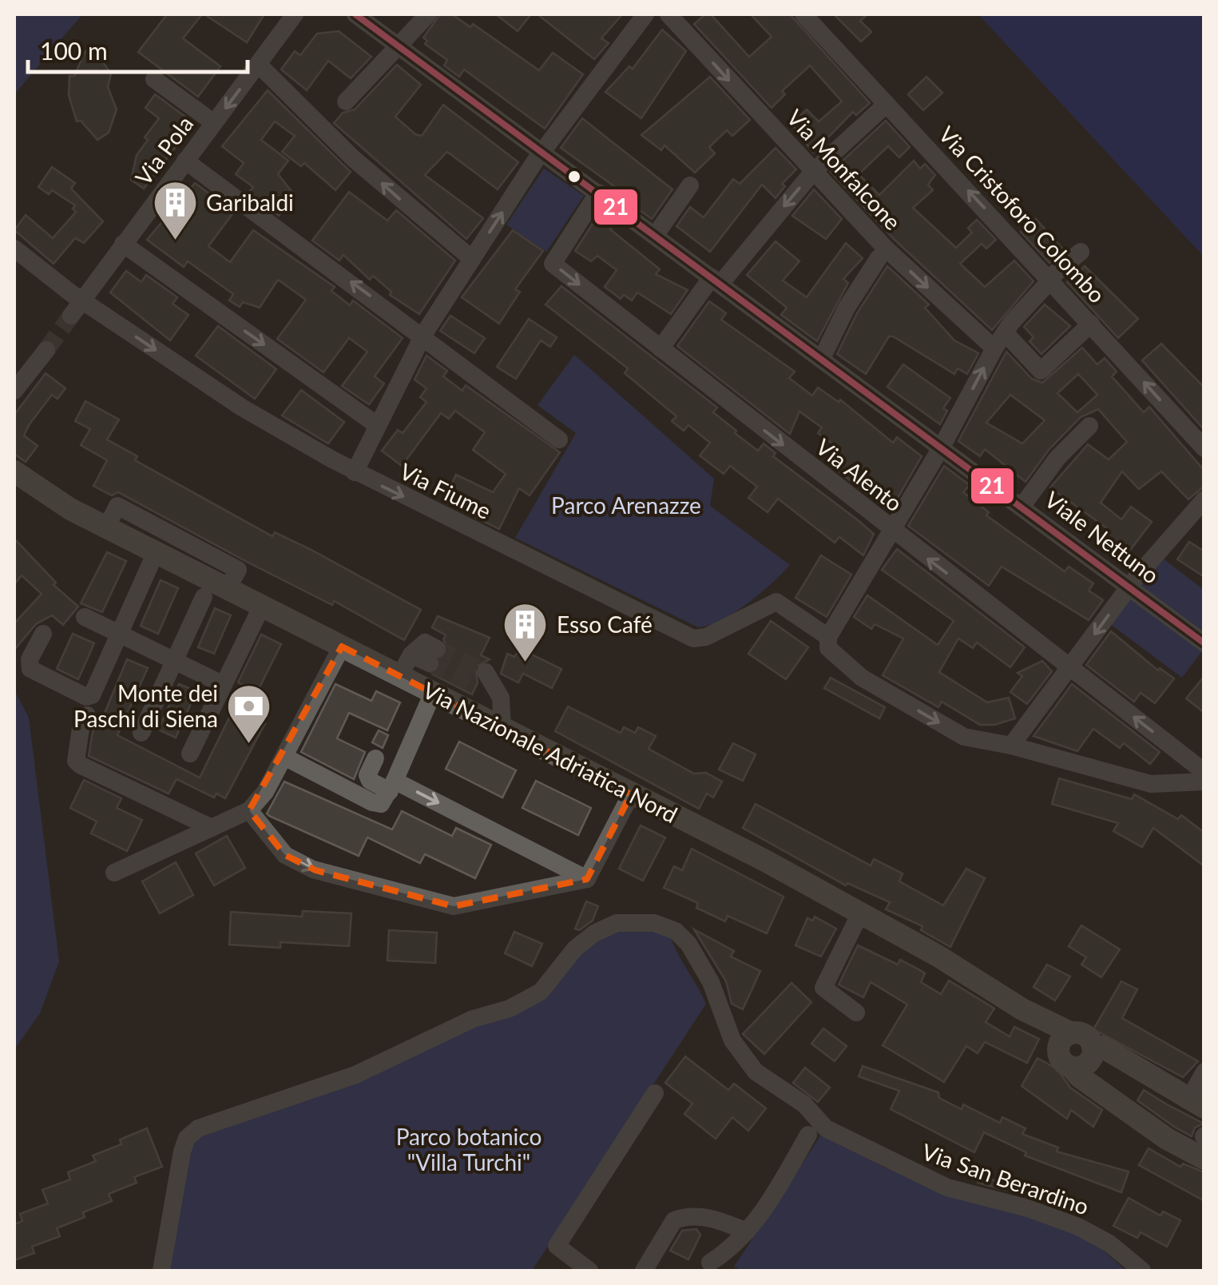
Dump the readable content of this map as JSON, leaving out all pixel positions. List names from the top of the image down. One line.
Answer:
{"streets":{"main road":["Via Nazionale Adriatica Nord"],"street":["Via Pola","Via Monfalcone","Via Cristoforo Colombo","Via Alento","Via Fiume","Viale Nettuno","Via San Berardino"]},"crossings":[["Via Pola","Via Fiume"],["Via Alento","Viale Nettuno"]],"one_way":["Via Monfalcone","Via Cristoforo Colombo"],"parks":["Parco Arenazze","Parco botanico \"Villa Turchi\""],"places":{"building":["Garibaldi","Esso Café"],"bank":["Monte dei Paschi di Siena"]},"lines":["transit line 21"],"scale_bar":"100 m"}
